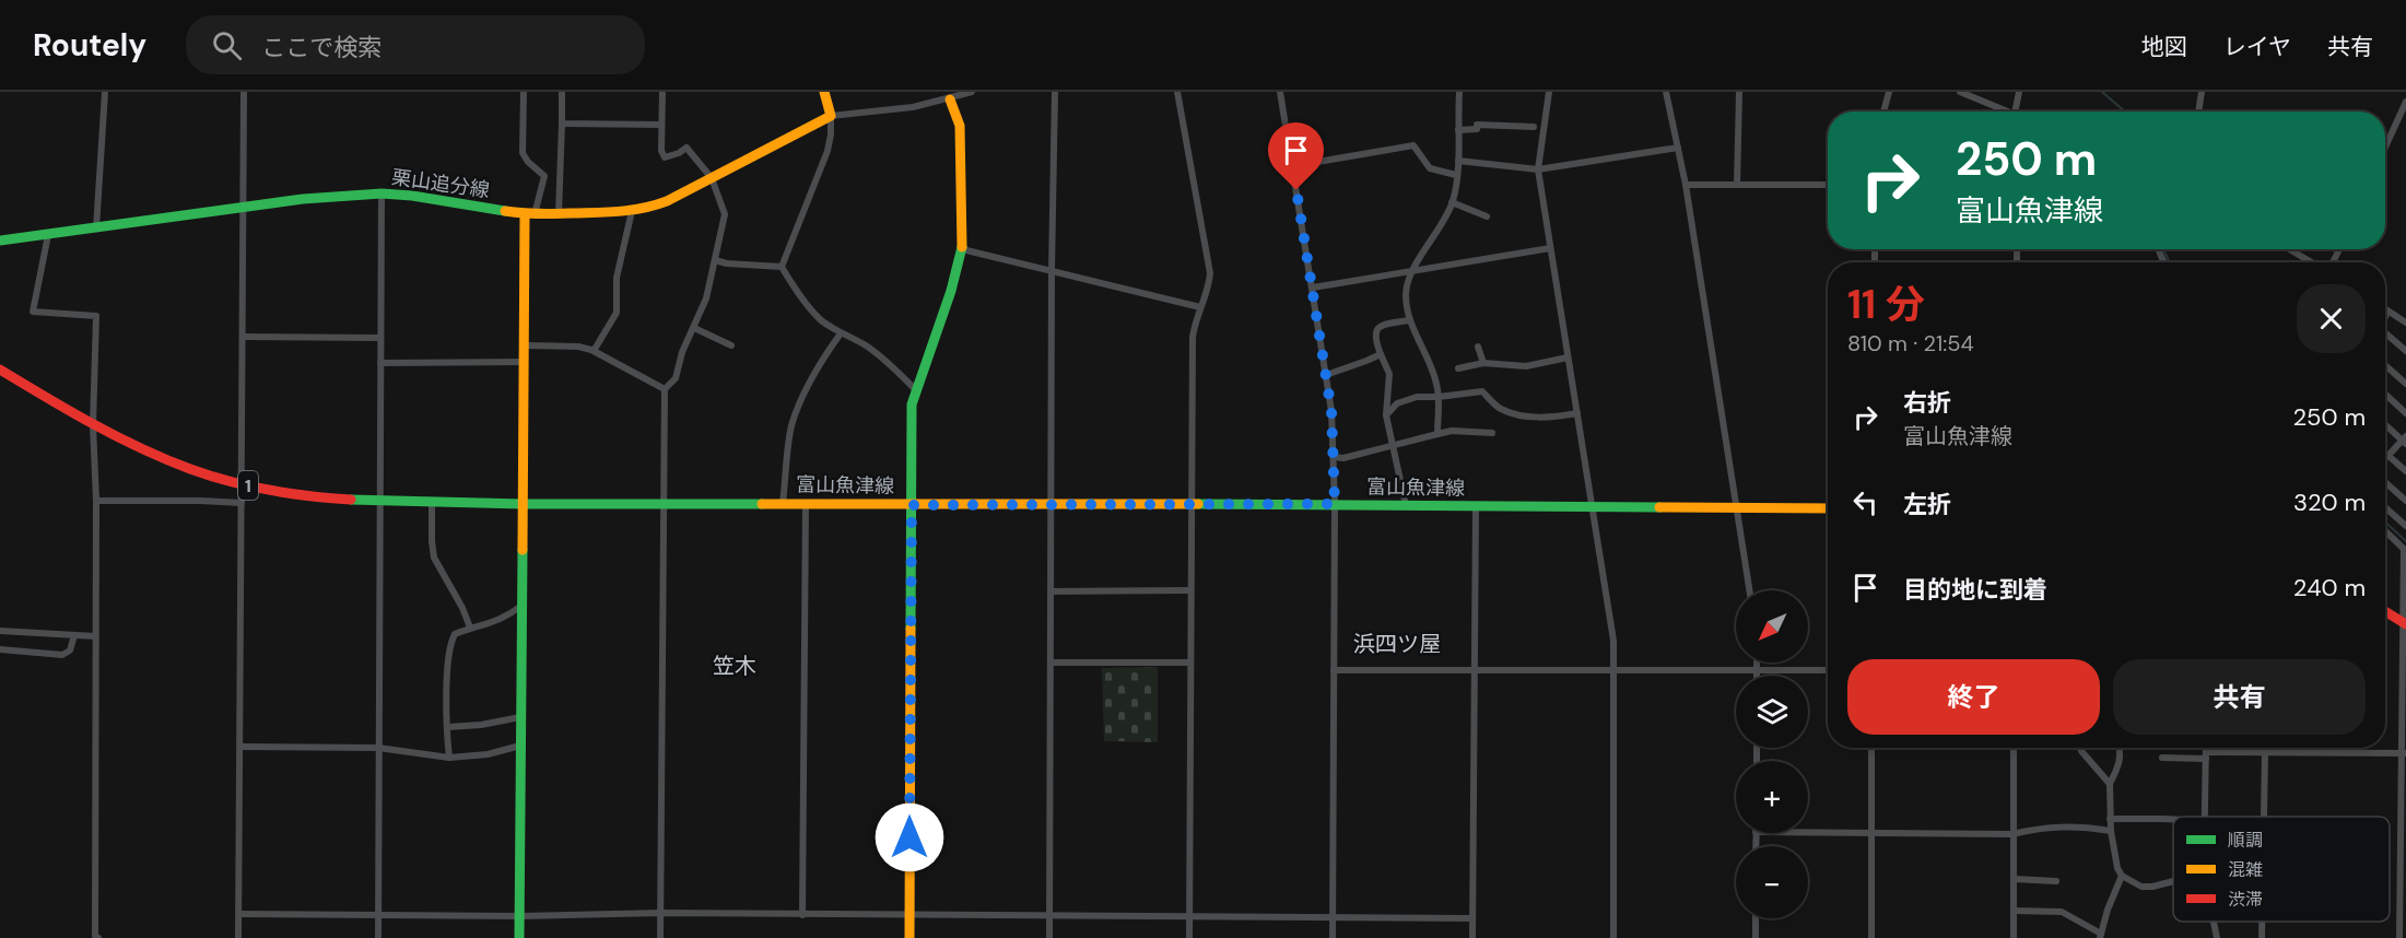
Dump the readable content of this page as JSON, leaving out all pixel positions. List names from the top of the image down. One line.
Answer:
{"streets":{"main road":["栗山追分線","1","富山魚津線"]},"crossings":[["1","富山魚津線"]],"districts":["浜四ツ屋","笠木"],"legend":["順調","混雑","渋滞"],"north":"bottom left","page":{"header":"Routely","search":"ここで検索","nav":["地図","レイヤ","共有"],"turn":["250 m","富山魚津線"],"heading":["11 分","810 m · 21:54"],"list":[{"name":"右折","note":"富山魚津線","value":"250 m"},{"name":"左折","value":"320 m"},{"name":"目的地に到着","value":"240 m"}],"map_buttons":["+","−"],"buttons":["終了","共有"]}}
